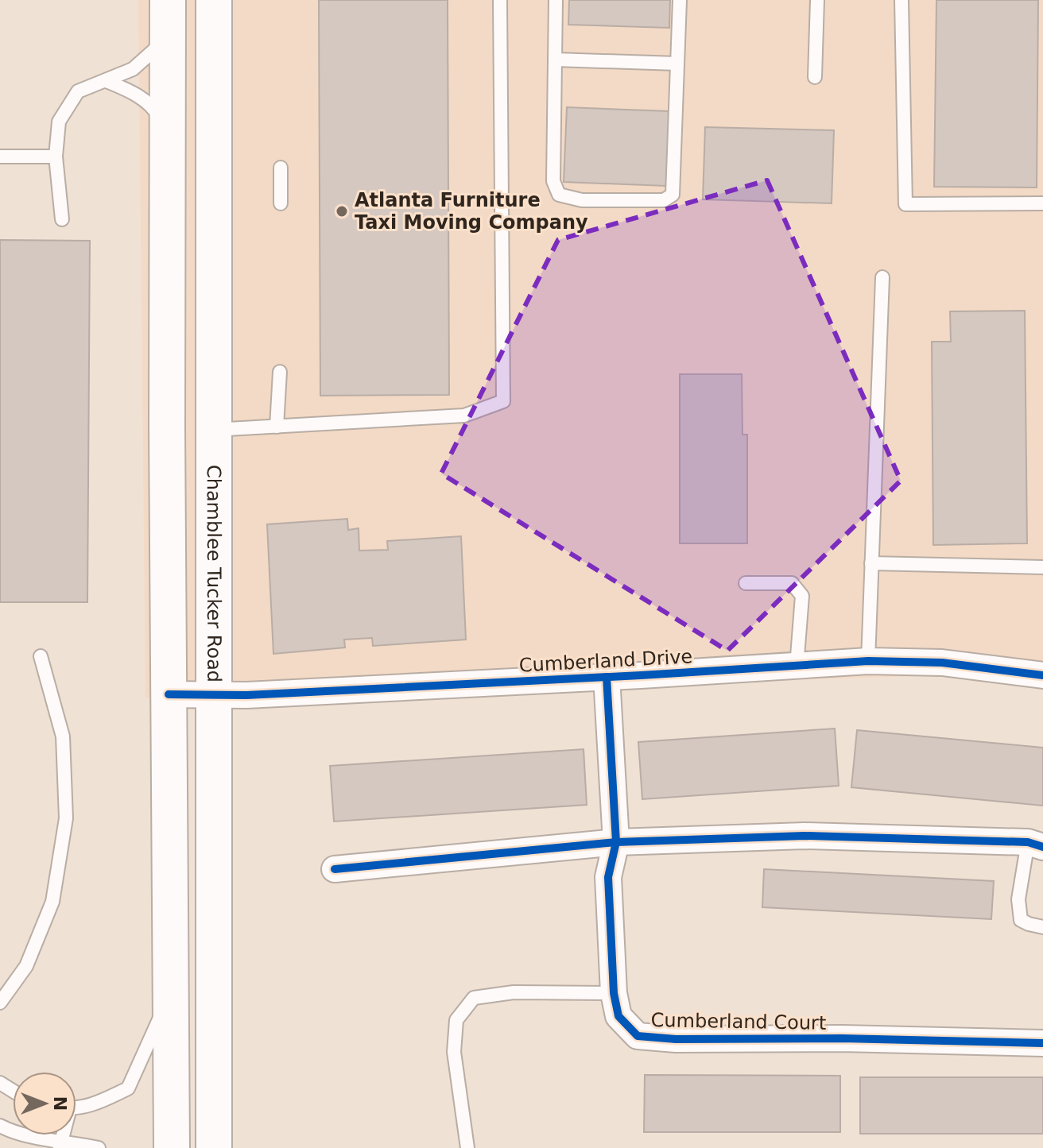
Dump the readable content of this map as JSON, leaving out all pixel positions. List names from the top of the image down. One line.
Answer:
{"streets":{"main road":["Chamblee Tucker Road"],"street":["Cumberland Drive","Cumberland Court"]},"crossings":[["Chamblee Tucker Road","Cumberland Drive"],["Cumberland Drive","Cumberland Court"]],"places":["Atlanta Furniture Taxi Moving Company"],"north":"right"}
